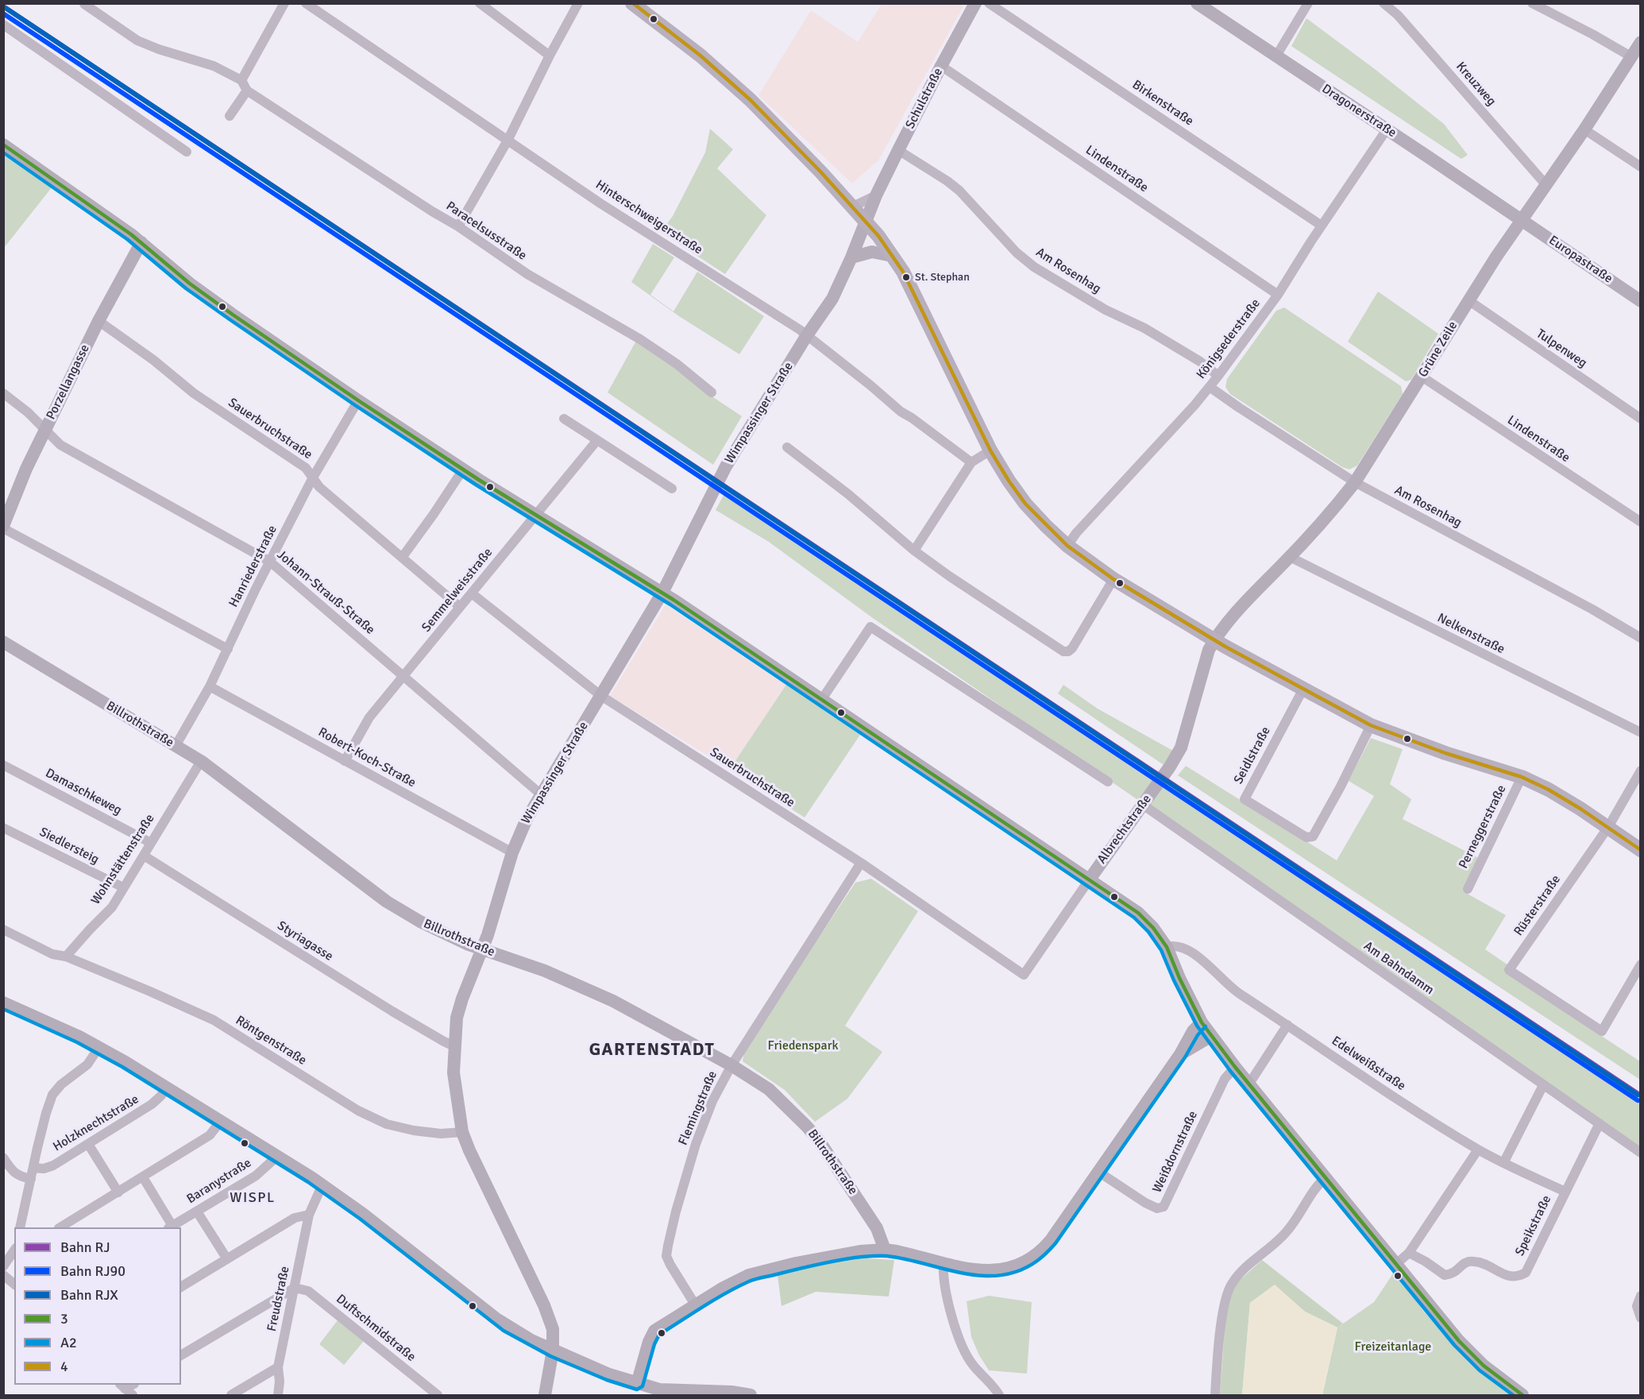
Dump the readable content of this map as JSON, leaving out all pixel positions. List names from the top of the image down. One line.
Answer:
{"streets":{"street":["Kreuzweg","Schulstraße","Birkenstraße","Dragonerstraße","Lindenstraße","Hinterschweigerstraße","Paracelsusstraße","Europastraße","Am Rosenhag","Königsederstraße","Tulpenweg","Grüne Zeile","Porzellangasse","Wimpassinger Straße","Sauerbruchstraße","Hanriederstraße","Semmelweisstraße","Johann-Strauß-Straße","Nelkenstraße","Billrothstraße","Seidlstraße","Robert-Koch-Straße","Damaschkeweg","Perneggerstraße","Albrechtstraße","Siedlersteig","Wohnstättenstraße","Rüsterstraße","Styriagasse","Am Bahndamm","Röntgenstraße","Edelweißstraße","Flemingstraße","Holzknechtstraße","Weißdornstraße","Baranystraße","Speikstraße","Freudstraße","Duftschmidstraße"]},"crossings":[["Kreuzweg","Grüne Zeile"],["Schulstraße","Lindenstraße"],["Schulstraße","Am Rosenhag"],["Schulstraße","Wimpassinger Straße"],["Birkenstraße","Königsederstraße"],["Dragonerstraße","Europastraße"],["Dragonerstraße","Königsederstraße"],["Dragonerstraße","Grüne Zeile"],["Lindenstraße","Königsederstraße"],["Lindenstraße","Grüne Zeile"],["Hinterschweigerstraße","Wimpassinger Straße"],["Europastraße","Grüne Zeile"],["Am Rosenhag","Königsederstraße"],["Am Rosenhag","Grüne Zeile"],["Tulpenweg","Grüne Zeile"],["Grüne Zeile","Nelkenstraße"],["Grüne Zeile","Albrechtstraße"],["Porzellangasse","Sauerbruchstraße"],["Porzellangasse","Johann-Strauß-Straße"],["Wimpassinger Straße","Sauerbruchstraße"],["Wimpassinger Straße","Johann-Strauß-Straße"],["Wimpassinger Straße","Billrothstraße"],["Wimpassinger Straße","Robert-Koch-Straße"],["Wimpassinger Straße","Styriagasse"],["Wimpassinger Straße","Röntgenstraße"],["Sauerbruchstraße","Hanriederstraße"],["Sauerbruchstraße","Semmelweisstraße"],["Sauerbruchstraße","Albrechtstraße"],["Sauerbruchstraße","Flemingstraße"],["Hanriederstraße","Johann-Strauß-Straße"],["Hanriederstraße","Billrothstraße"],["Hanriederstraße","Robert-Koch-Straße"],["Semmelweisstraße","Johann-Strauß-Straße"],["Semmelweisstraße","Robert-Koch-Straße"],["Billrothstraße","Wohnstättenstraße"],["Billrothstraße","Flemingstraße"],["Damaschkeweg","Wohnstättenstraße"],["Albrechtstraße","Am Bahndamm"],["Siedlersteig","Wohnstättenstraße"],["Wohnstättenstraße","Styriagasse"],["Wohnstättenstraße","Röntgenstraße"],["Am Bahndamm","Speikstraße"],["Edelweißstraße","Speikstraße"],["Freudstraße","Duftschmidstraße"]],"districts":["GARTENSTADT","WISPL"],"parks":["Friedenspark","Freizeitanlage"],"places":["St. Stephan"],"lines":["transit line 4","rail line RJ","rail line RJX","rail line RJ90","transit line 3","transit line A2"],"legend":["Bahn RJ","Bahn RJ90","Bahn RJX","3","A2","4"]}
